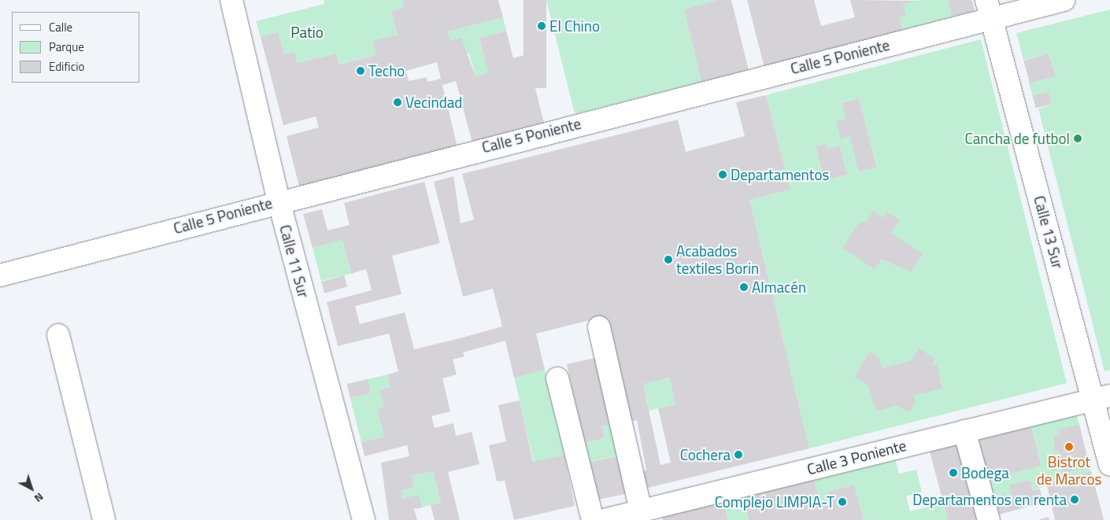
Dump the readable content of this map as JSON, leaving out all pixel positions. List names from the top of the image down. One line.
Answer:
{"streets":{"street":["Calle 5 Poniente","Calle 13 Sur","Calle 11 Sur","Calle 3 Poniente"]},"crossings":[["Calle 5 Poniente","Calle 13 Sur"],["Calle 5 Poniente","Calle 11 Sur"],["Calle 13 Sur","Calle 3 Poniente"]],"parks":["Patio"],"places":["El Chino","Techo","Vecindad","Cancha de futbol","Departamentos","Acabados textiles Borin","Almacén","Bistrot de Marcos","Cochera","Bodega","Departamentos en renta","Complejo LIMPIA-T"],"legend":["Calle","Parque","Edificio"],"north":"bottom right"}
